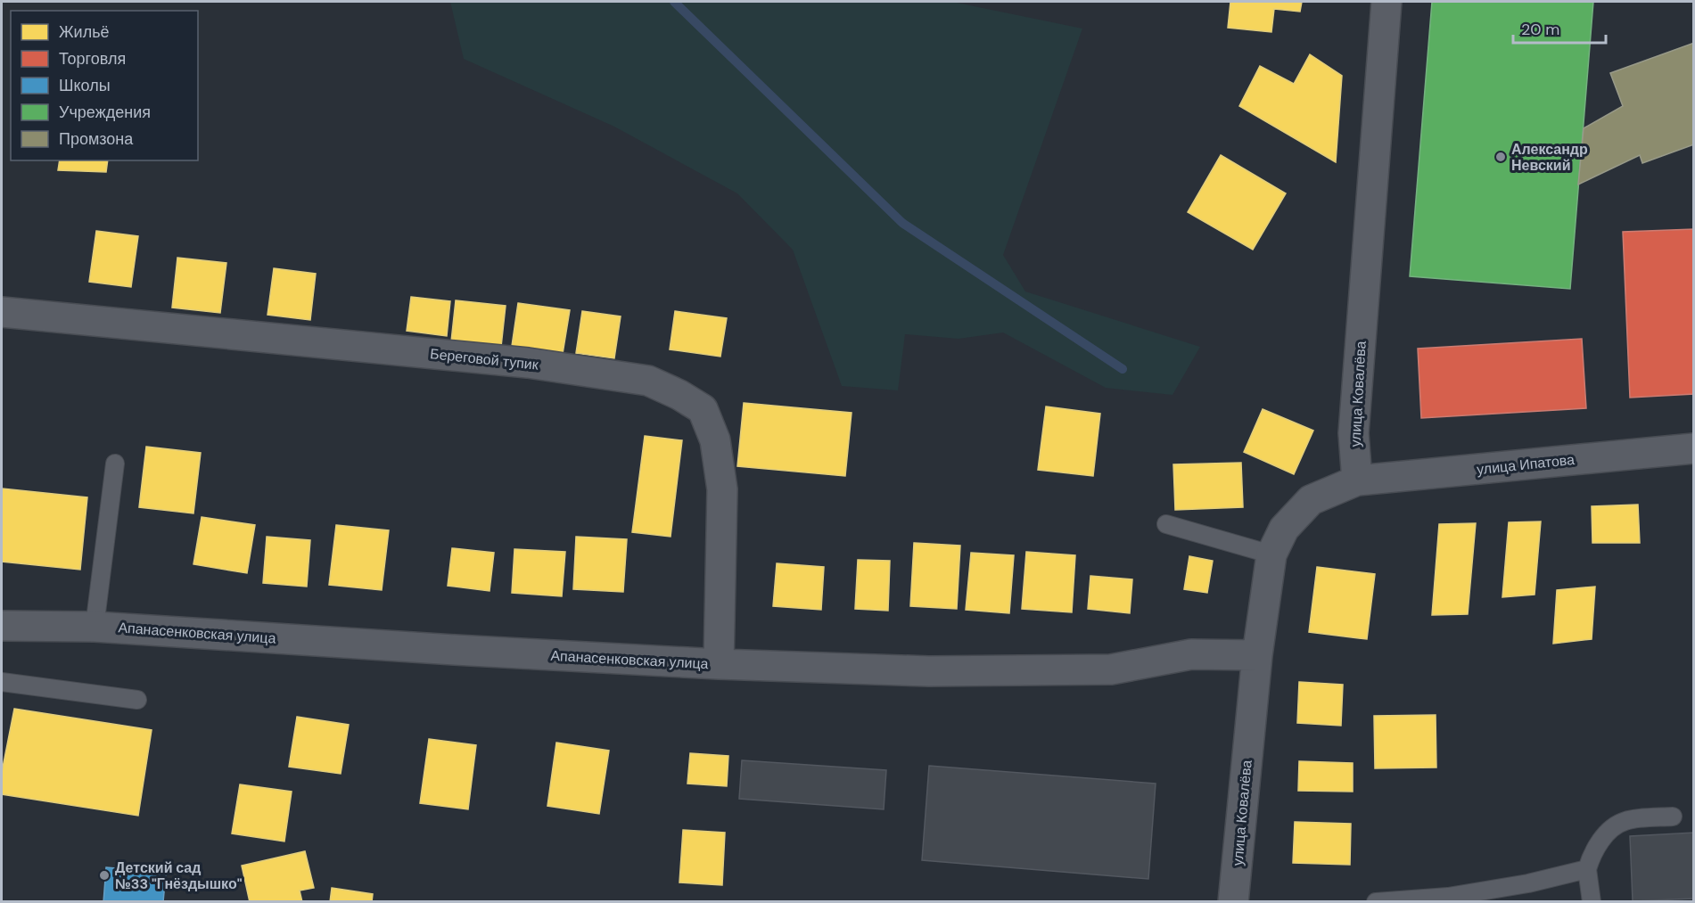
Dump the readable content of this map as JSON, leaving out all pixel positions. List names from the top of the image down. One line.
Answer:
{"streets":{"street":["Береговой тупик","улица Ковалёва","улица Ипатова","Апанасенковская улица"]},"crossings":[["Береговой тупик","Апанасенковская улица"],["улица Ковалёва","улица Ипатова"],["улица Ковалёва","Апанасенковская улица"]],"places":["Александр Невский","Детский сад №33 \"Гнёздышко\""],"legend":["Жильё","Торговля","Школы","Учреждения","Промзона"],"scale_bar":"20 m"}
